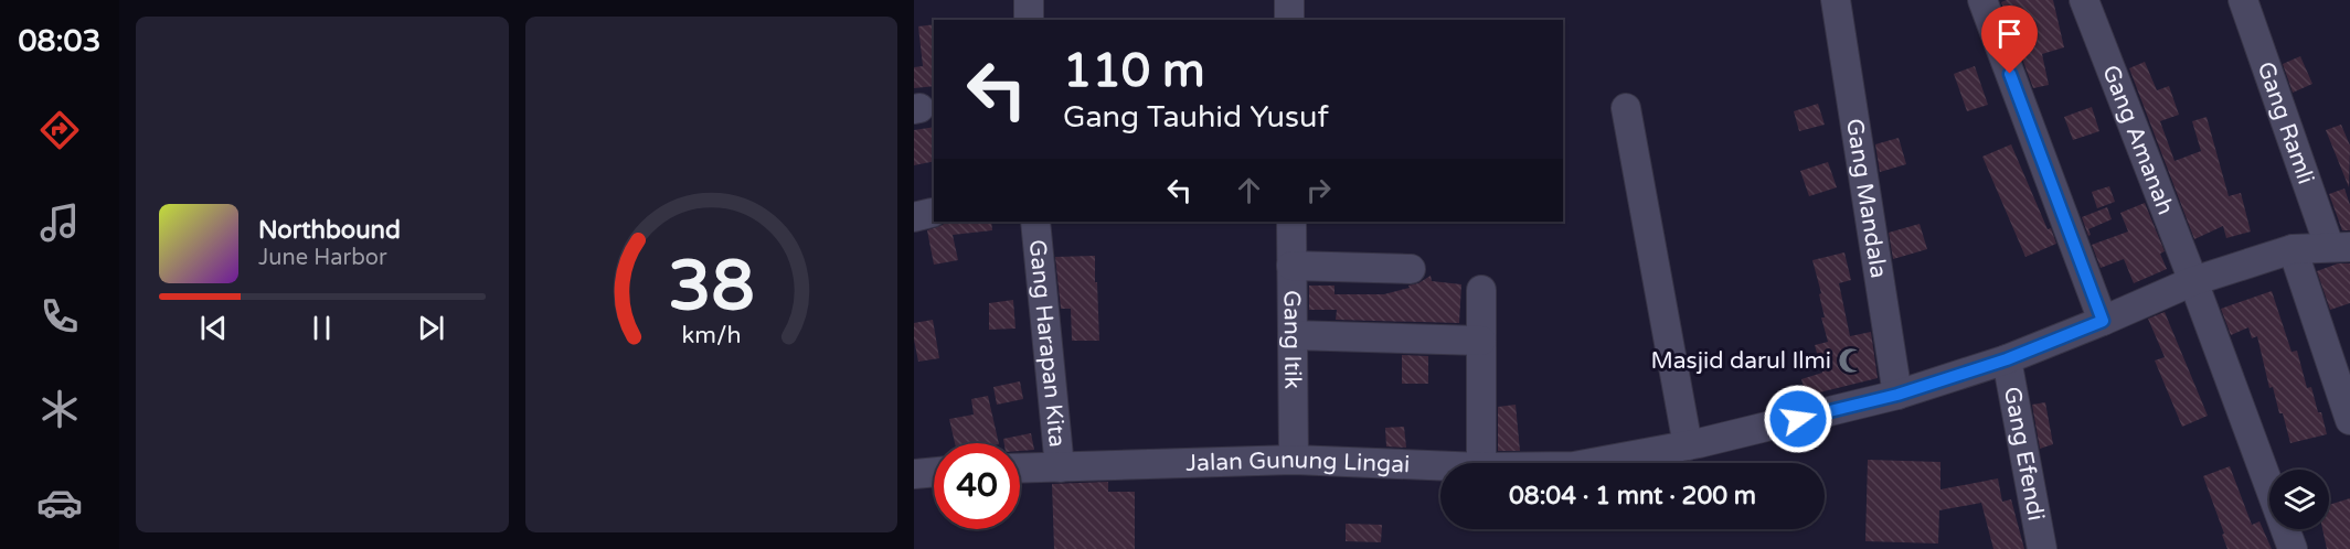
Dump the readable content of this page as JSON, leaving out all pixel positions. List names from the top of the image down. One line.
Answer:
{"streets":{"street":["Gang Ramli","Gang Amanah","Gang Mandala","Gang Itik","Gang Harapan Kita","Gang Efendi","Jalan Gunung Lingai"]},"crossings":[["Gang Ramli","Jalan Gunung Lingai"],["Gang Amanah","Jalan Gunung Lingai"],["Gang Mandala","Jalan Gunung Lingai"],["Gang Itik","Jalan Gunung Lingai"],["Gang Harapan Kita","Jalan Gunung Lingai"],["Gang Efendi","Jalan Gunung Lingai"]],"places":{"mosque":["Masjid darul Ilmi"]},"page":{"tabs":"08:03","turn":["110 m","Gang Tauhid Yusuf"],"song":["Northbound","June Harbor"],"limit":"40","trip":"08:04 · 1 mnt · 200 m","gauge":["38","km/h"]}}
